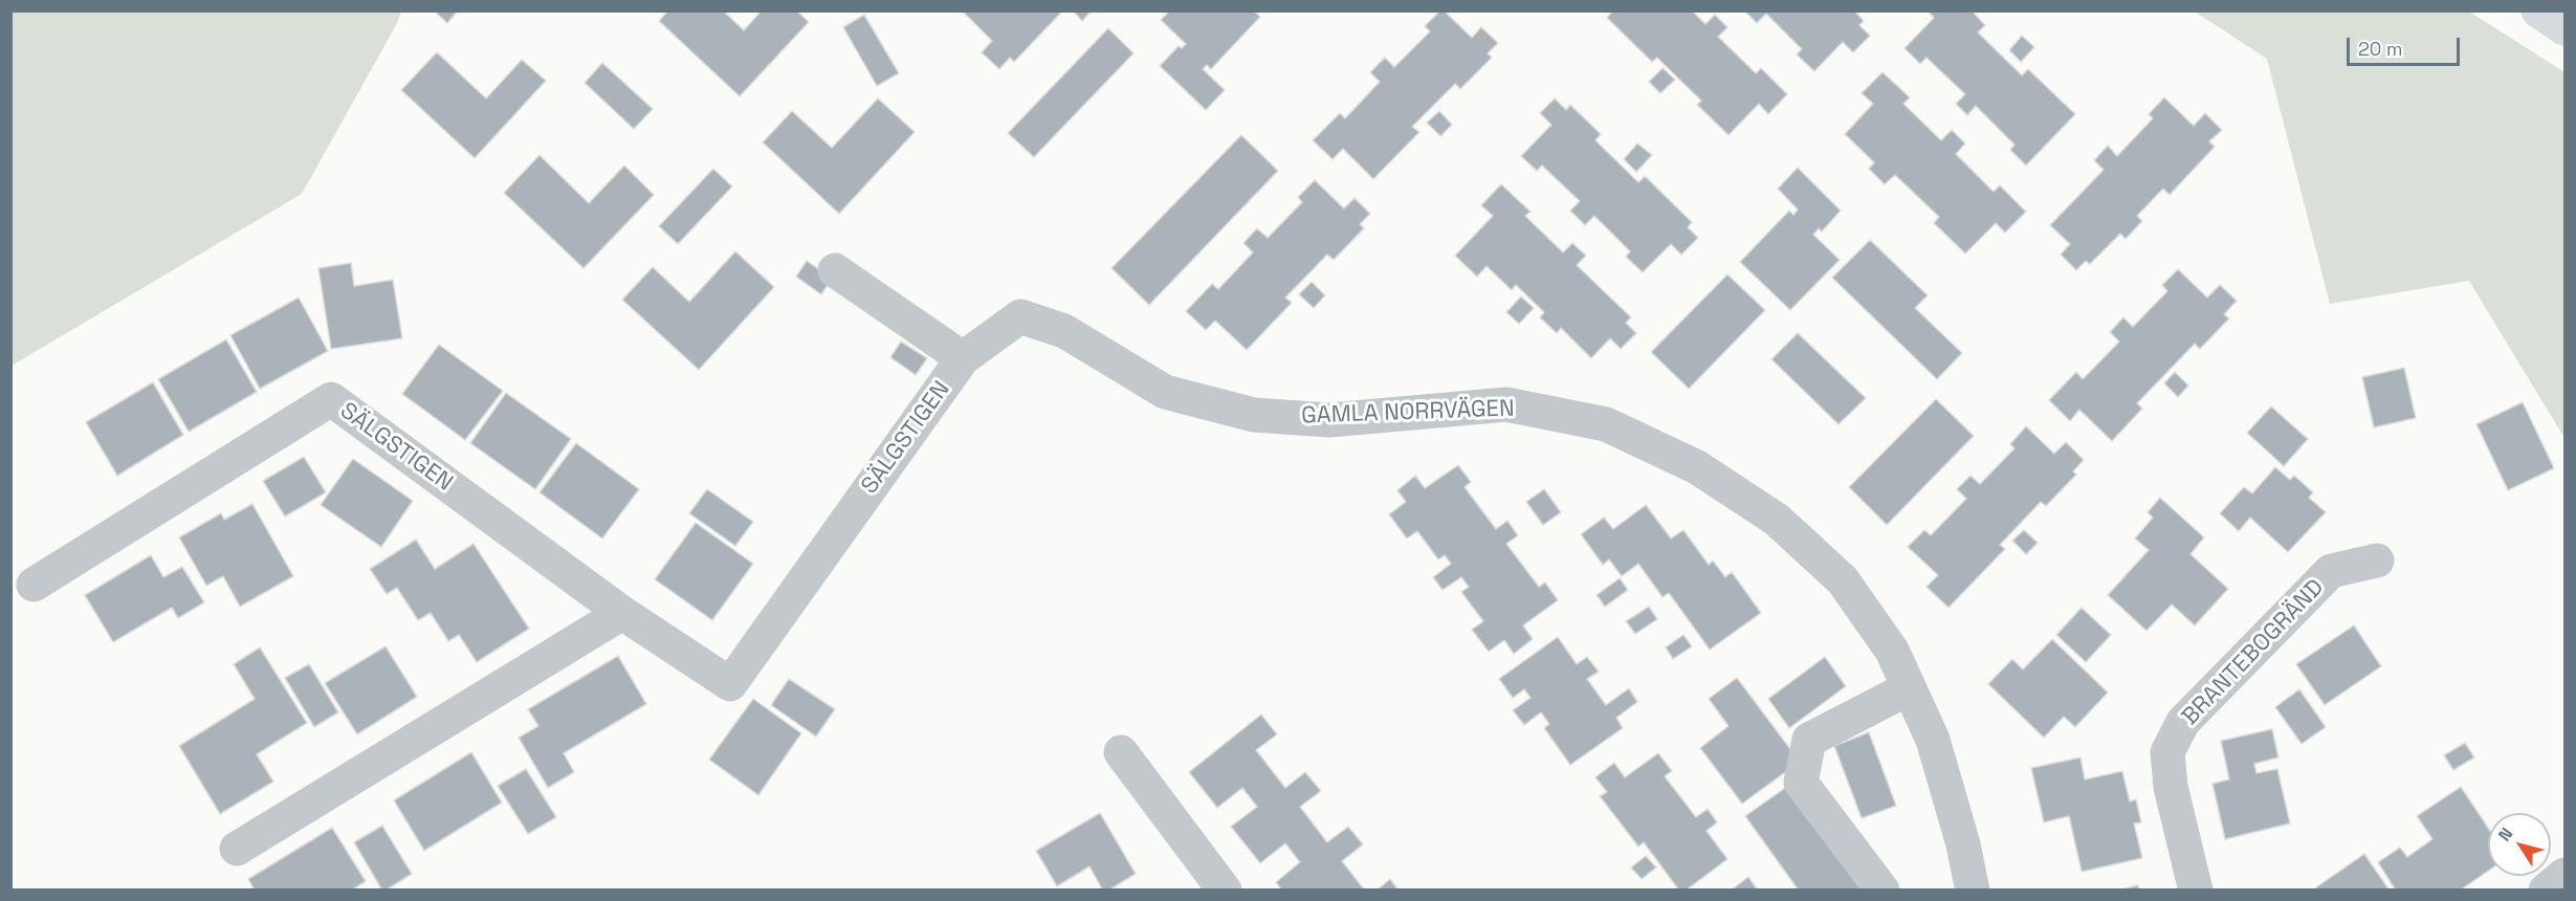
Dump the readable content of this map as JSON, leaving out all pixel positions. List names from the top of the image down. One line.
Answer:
{"streets":{"street":["GAMLA NORRVÄGEN","SÄLGSTIGEN","BRANTEBOGRÄND"]},"crossings":[["GAMLA NORRVÄGEN","SÄLGSTIGEN"]],"scale_bar":"20 m","north":"top left"}
